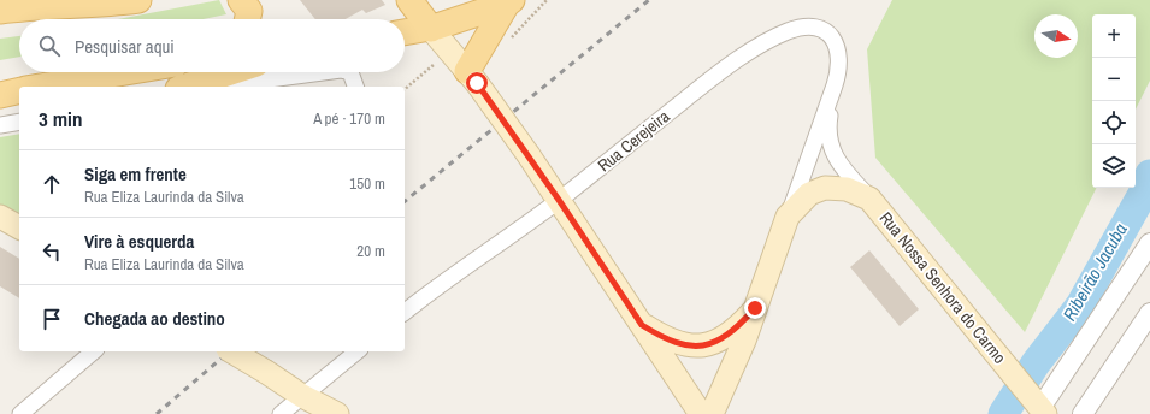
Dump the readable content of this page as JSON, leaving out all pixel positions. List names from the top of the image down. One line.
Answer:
{"streets":{"main road":["Rua Nossa Senhora do Carmo"],"street":["Rua Cerejeira"]},"crossings":[["Rua Cerejeira","Rua Nossa Senhora do Carmo"]],"water":["Ribeirão Jacuba"],"north":"right","page":{"map_buttons":["+","−"],"search":"Pesquisar aqui","heading":["3 min","A pé · 170 m"],"list":[["Siga em frente","Rua Eliza Laurinda da Silva","150 m"],["Vire à esquerda","Rua Eliza Laurinda da Silva","20 m"],"Chegada ao destino"]}}
